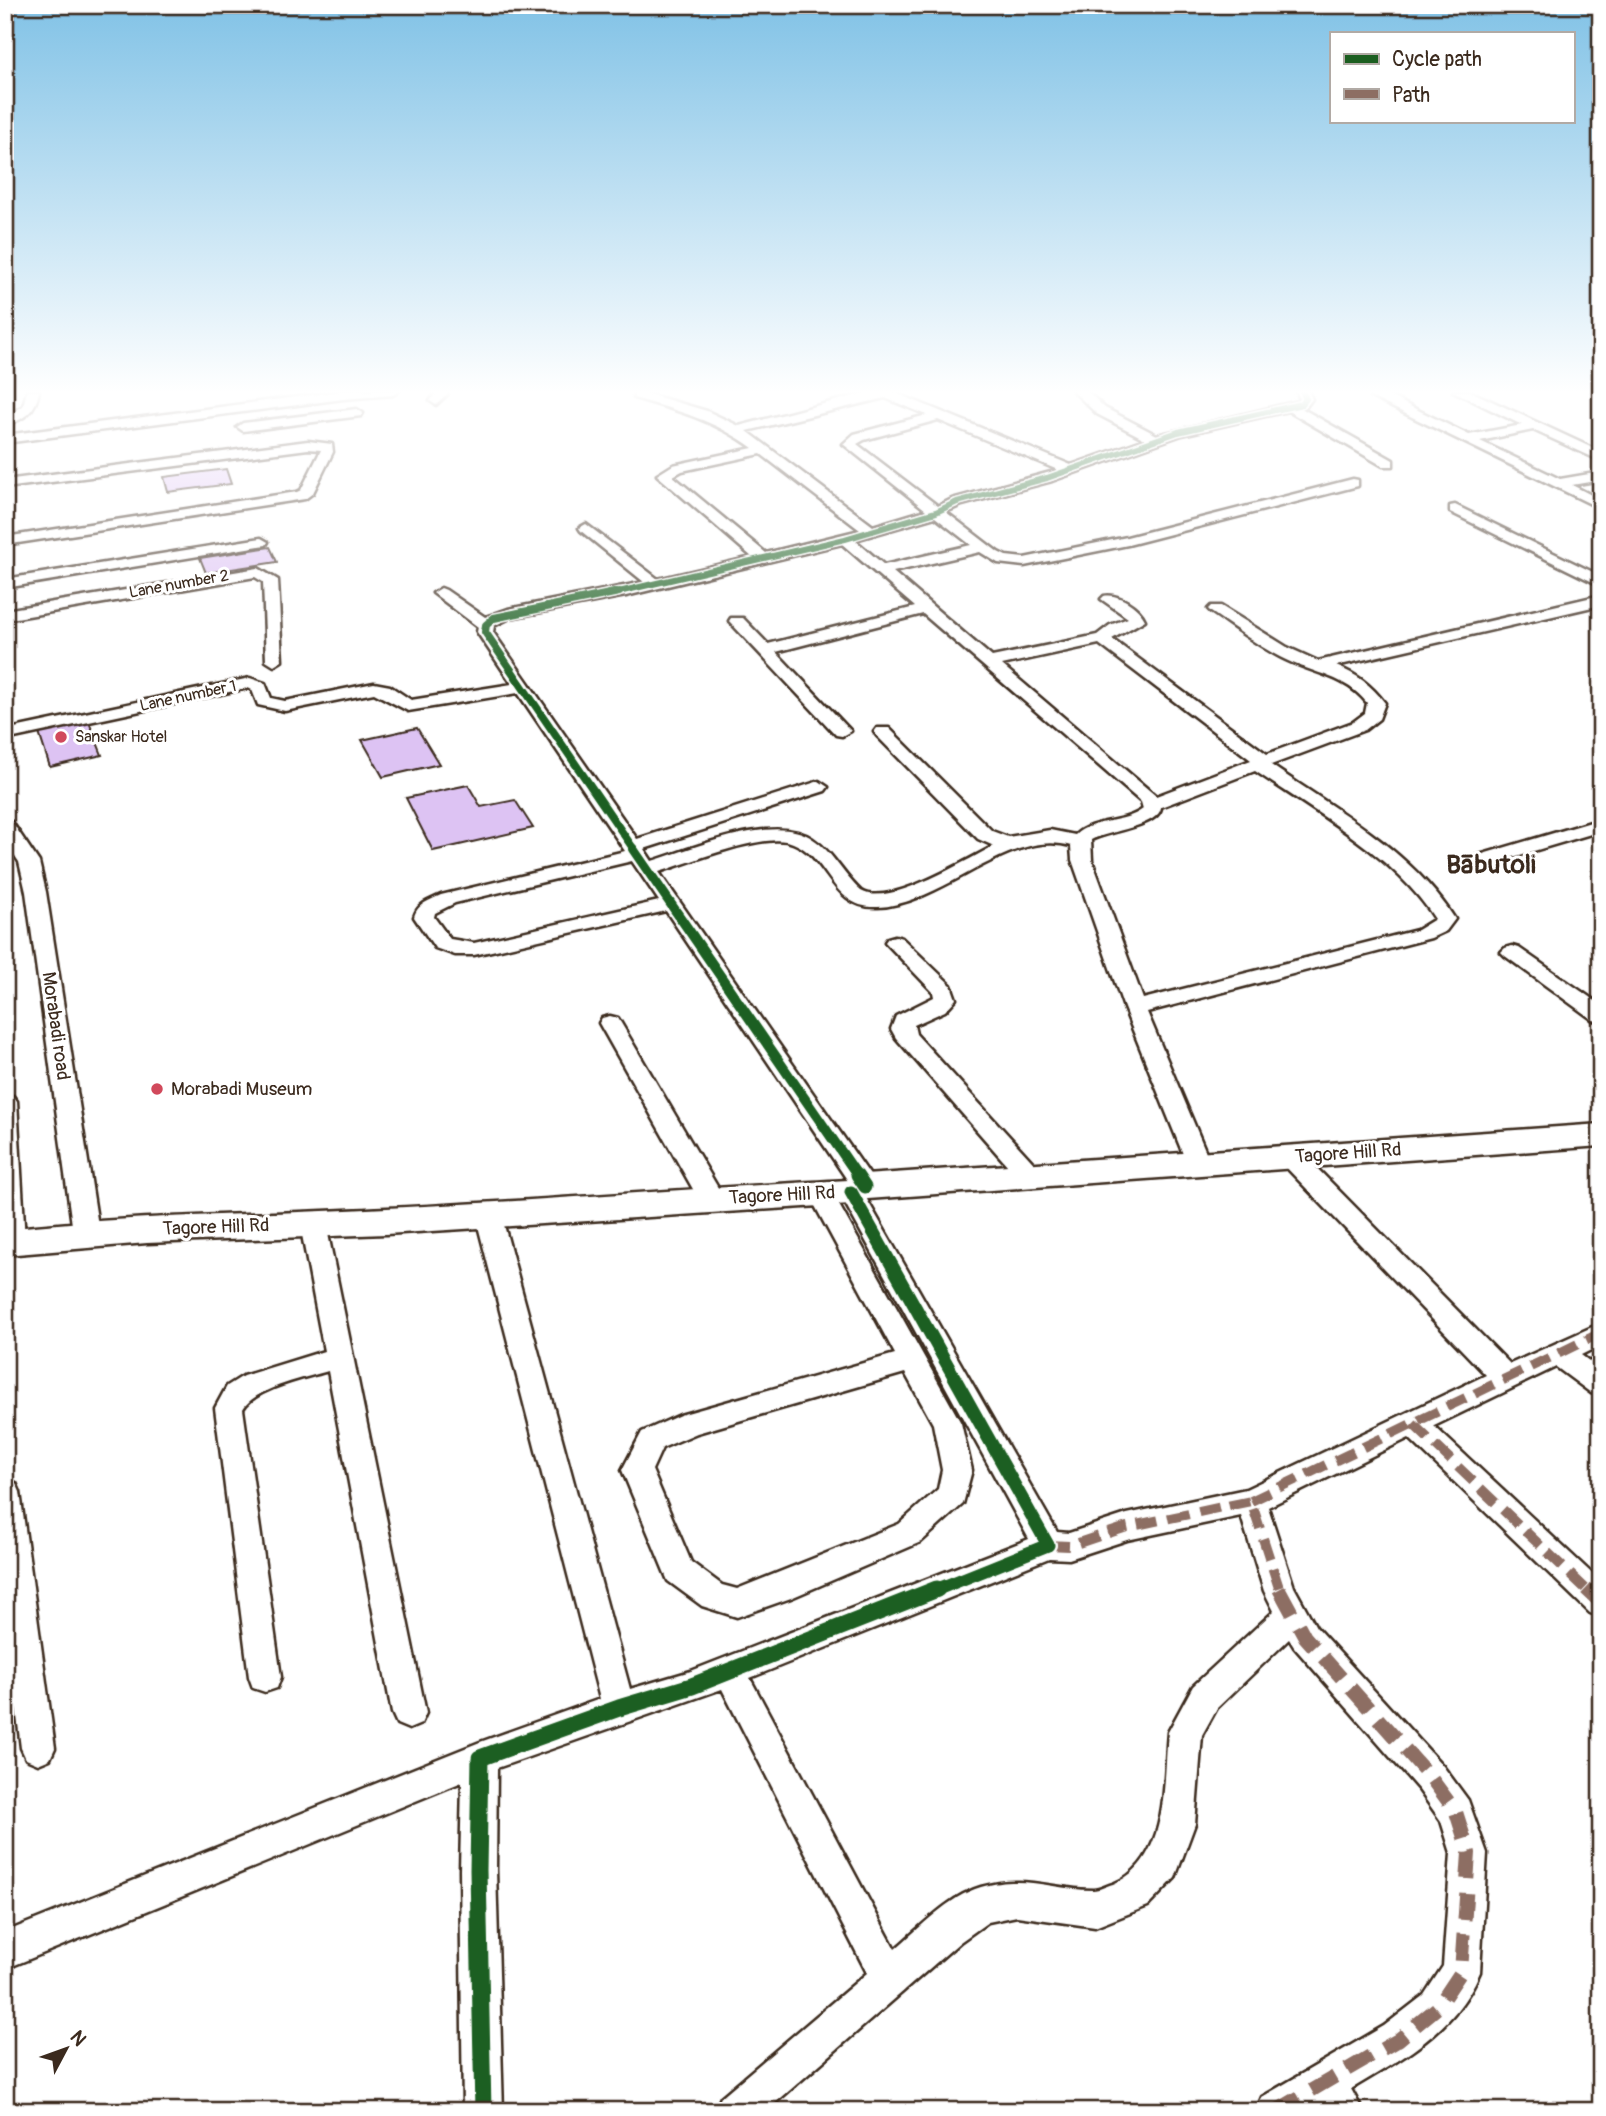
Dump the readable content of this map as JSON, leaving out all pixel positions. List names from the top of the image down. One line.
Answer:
{"streets":{"main road":["Tagore Hill Rd"],"street":["Lane number 2","Lane number 1","Morabadi road"]},"crossings":[["Morabadi road","Tagore Hill Rd"]],"districts":["Bābutoli"],"places":["Sanskar Hotel","Morabadi Museum"],"legend":["Cycle path","Path"],"north":"top right"}
